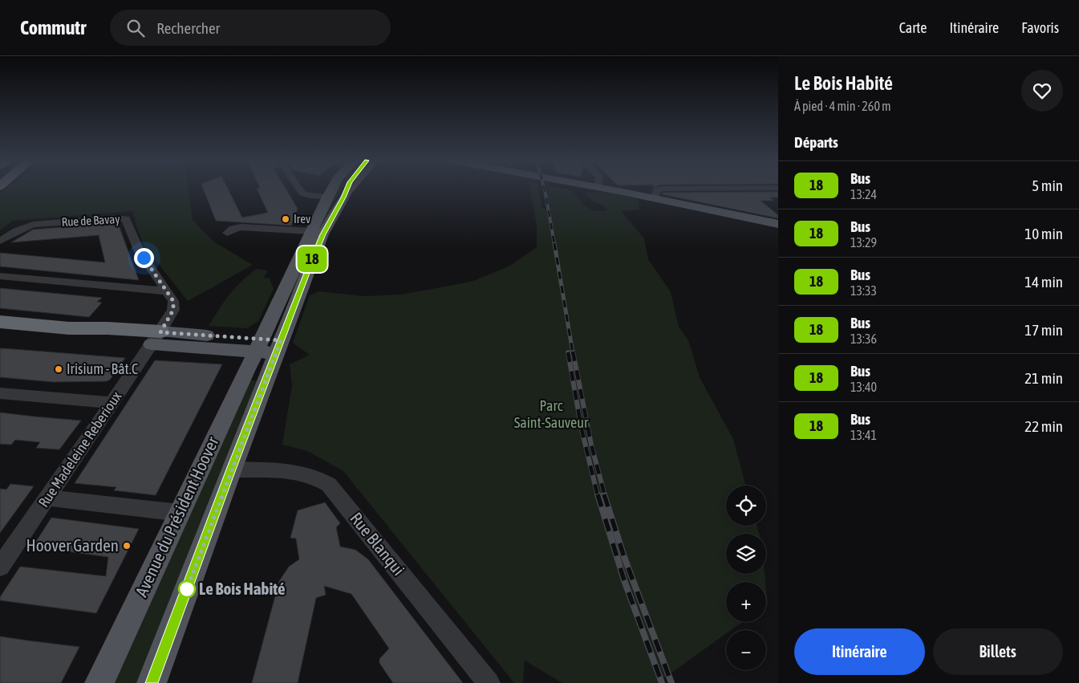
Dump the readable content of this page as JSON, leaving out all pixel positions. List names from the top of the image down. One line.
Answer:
{"streets":{"main road":["Avenue du Président Hoover"],"street":["Rue de Bavay","Rue Madeleine Reberioux","Rue Blanqui"]},"crossings":[["Rue de Bavay","Rue Madeleine Reberioux"],["Avenue du Président Hoover","Rue Blanqui"]],"parks":["Parc Saint-Sauveur"],"places":["Irev","Irisium - Bât.C","Hoover Garden","Le Bois Habité"],"lines":["bus line 18"],"page":{"header":"Commutr","search":"Rechercher","nav":["Carte","Itinéraire","Favoris"],"on_map":"18","heading":[["Le Bois Habité","À pied · 4 min · 260 m"],"Départs"],"list":[{"mark":"18","name":"Bus","note":"13:24","value":"5 min"},{"mark":"18","name":"Bus","note":"13:29","value":"10 min"},{"mark":"18","name":"Bus","note":"13:33","value":"14 min"},{"mark":"18","name":"Bus","note":"13:36","value":"17 min"},{"mark":"18","name":"Bus","note":"13:40","value":"21 min"},{"mark":"18","name":"Bus","note":"13:41","value":"22 min"}],"map_buttons":["+","−"],"buttons":["Itinéraire","Billets"]}}
